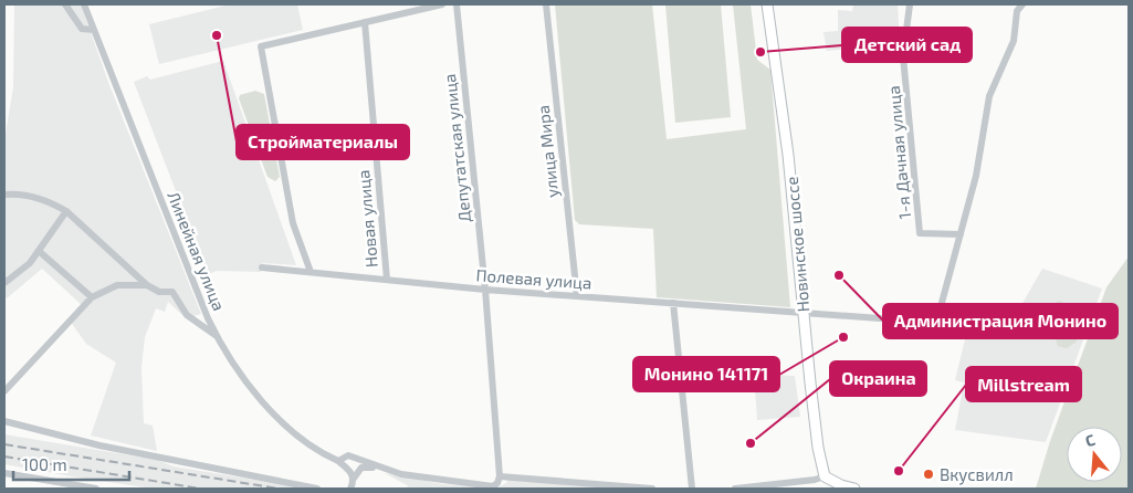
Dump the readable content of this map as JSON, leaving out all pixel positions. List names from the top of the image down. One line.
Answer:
{"streets":{"main road":["Новинское шоссе"],"street":["Депутатская улица","улица Мира","1-я Дачная улица","Новая улица","Линейная улица","Полевая улица"]},"crossings":[["Депутатская улица","Полевая улица"],["улица Мира","Полевая улица"],["1-я Дачная улица","Полевая улица"],["Новая улица","Полевая улица"],["Новинское шоссе","Полевая улица"]],"places":["Стройматериалы","Детский сад","Администрация Монино","Монино 141171","Окраина","Millstream","Вкусвилл"],"scale_bar":"100 m","north":"top"}
